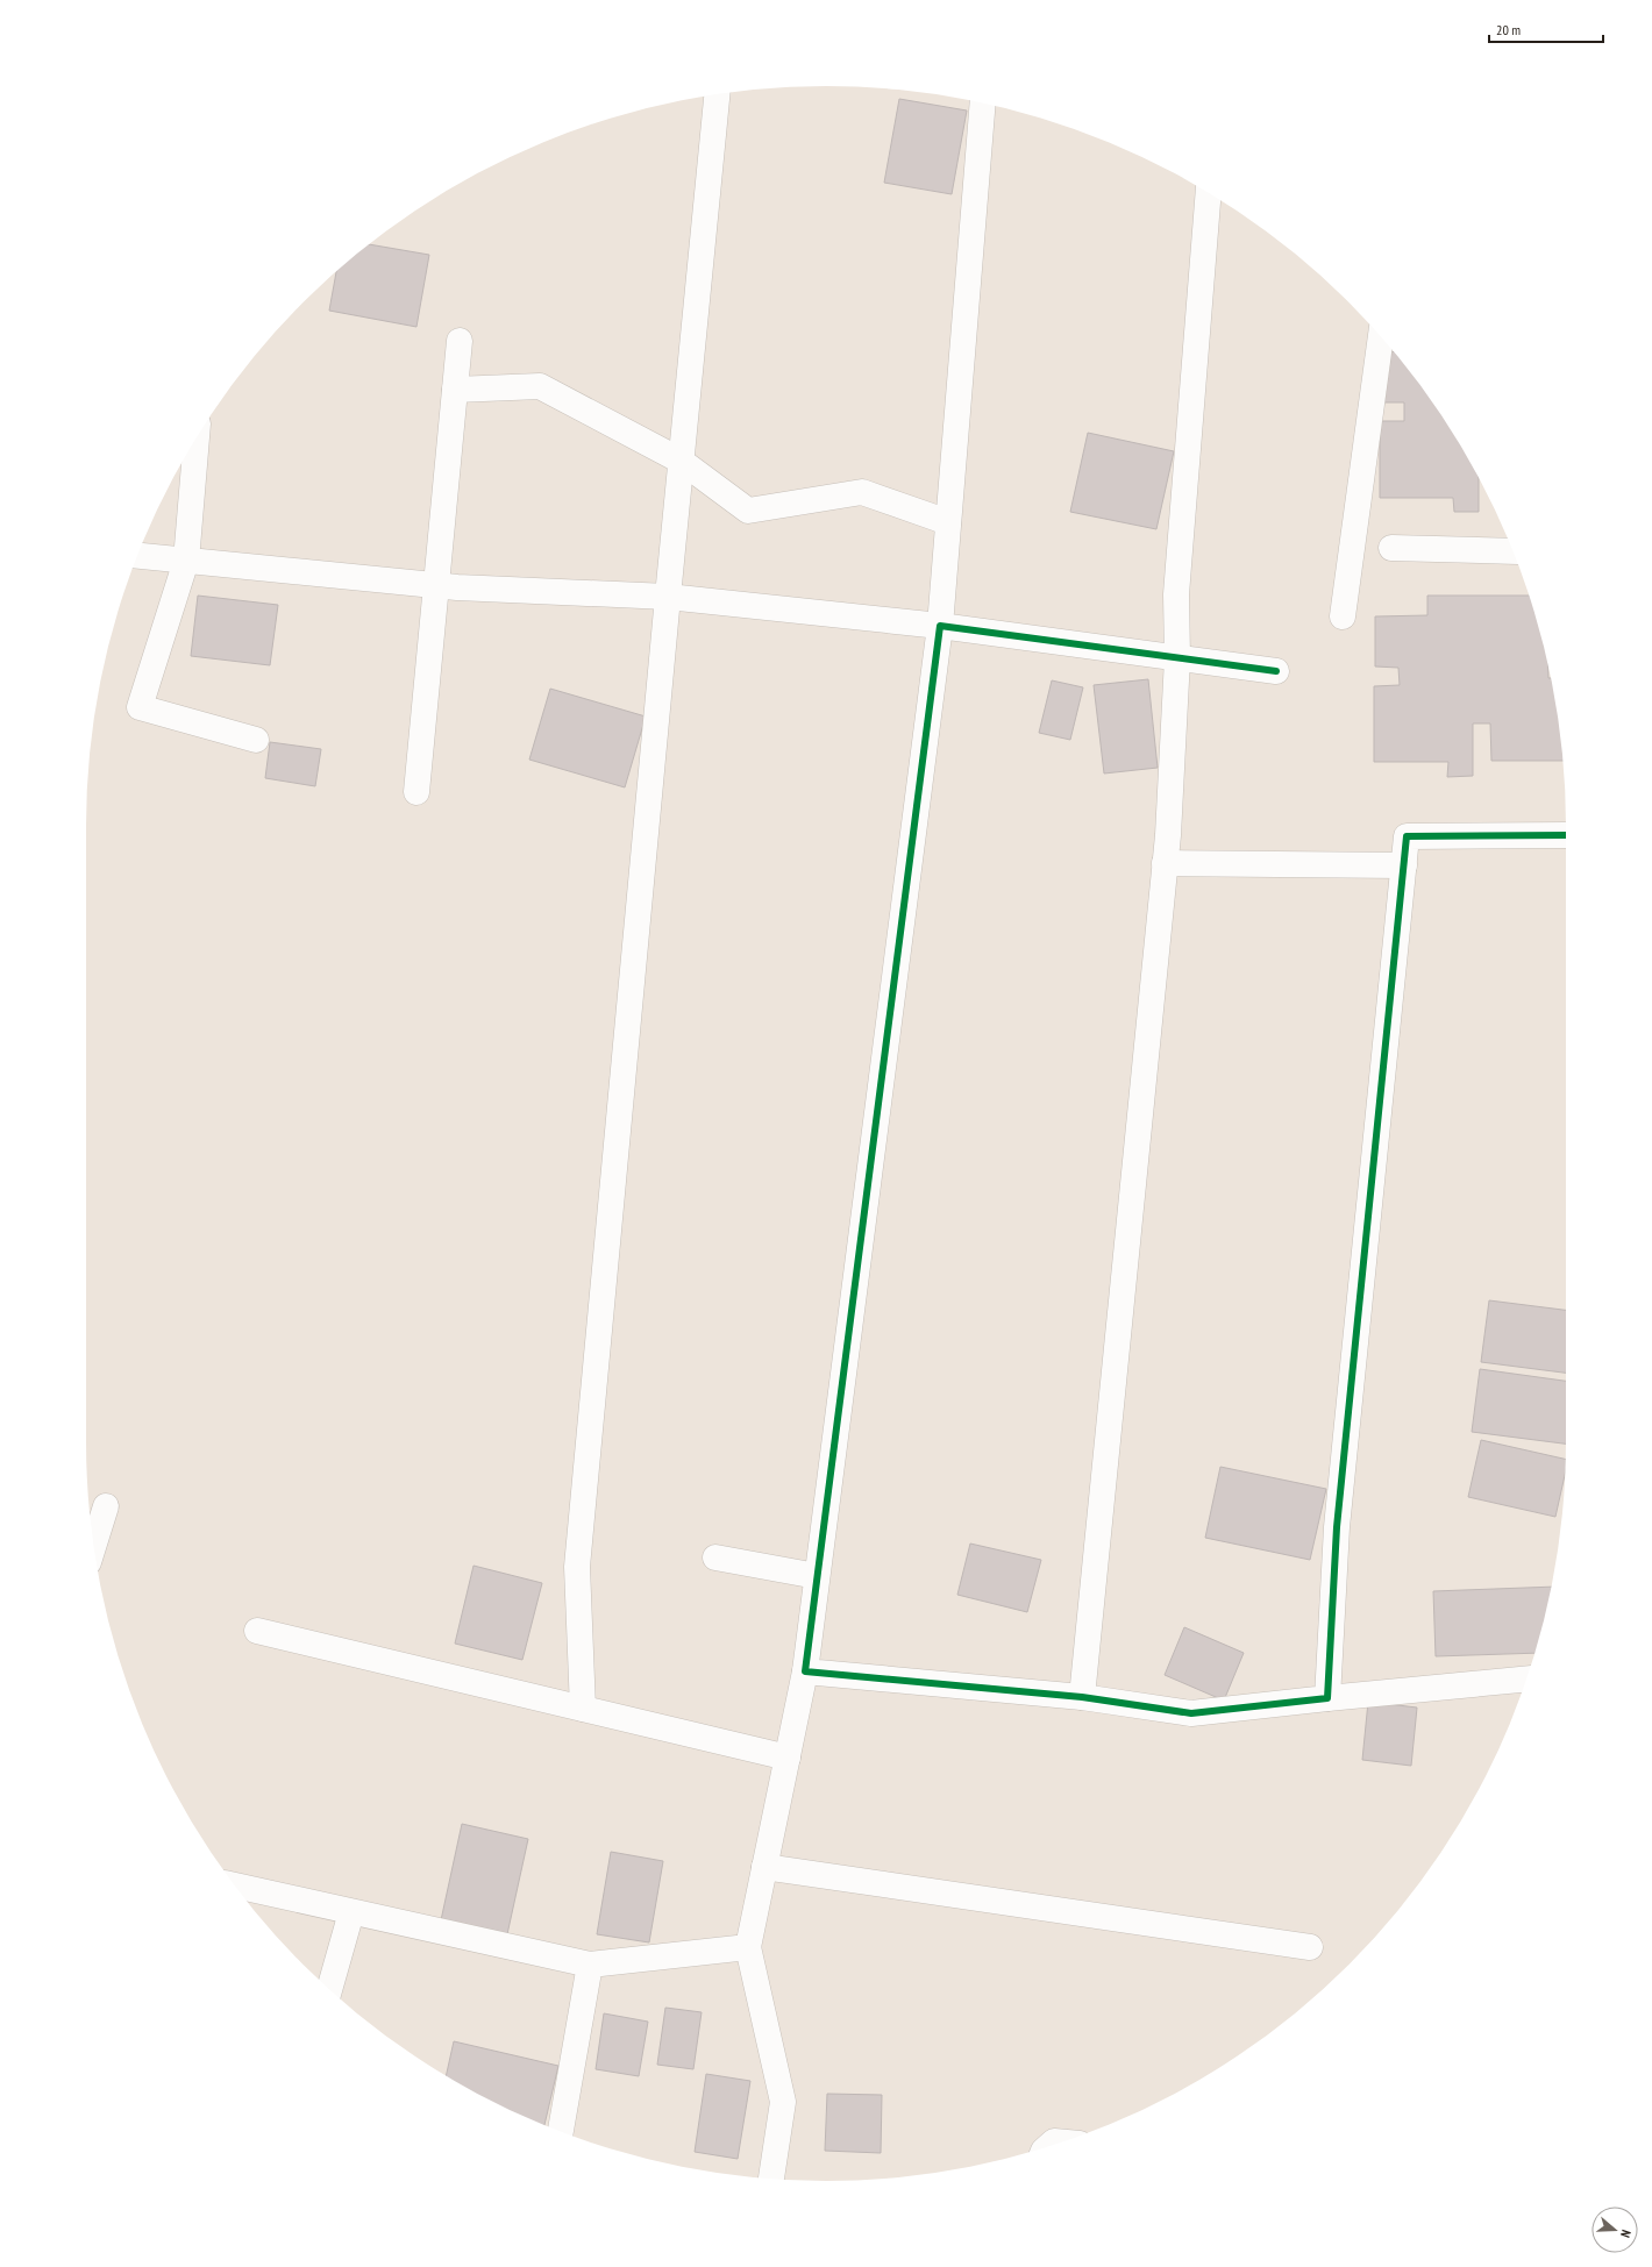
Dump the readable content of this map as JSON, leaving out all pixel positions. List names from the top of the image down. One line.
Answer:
{"scale_bar":"20 m","north":"right"}
